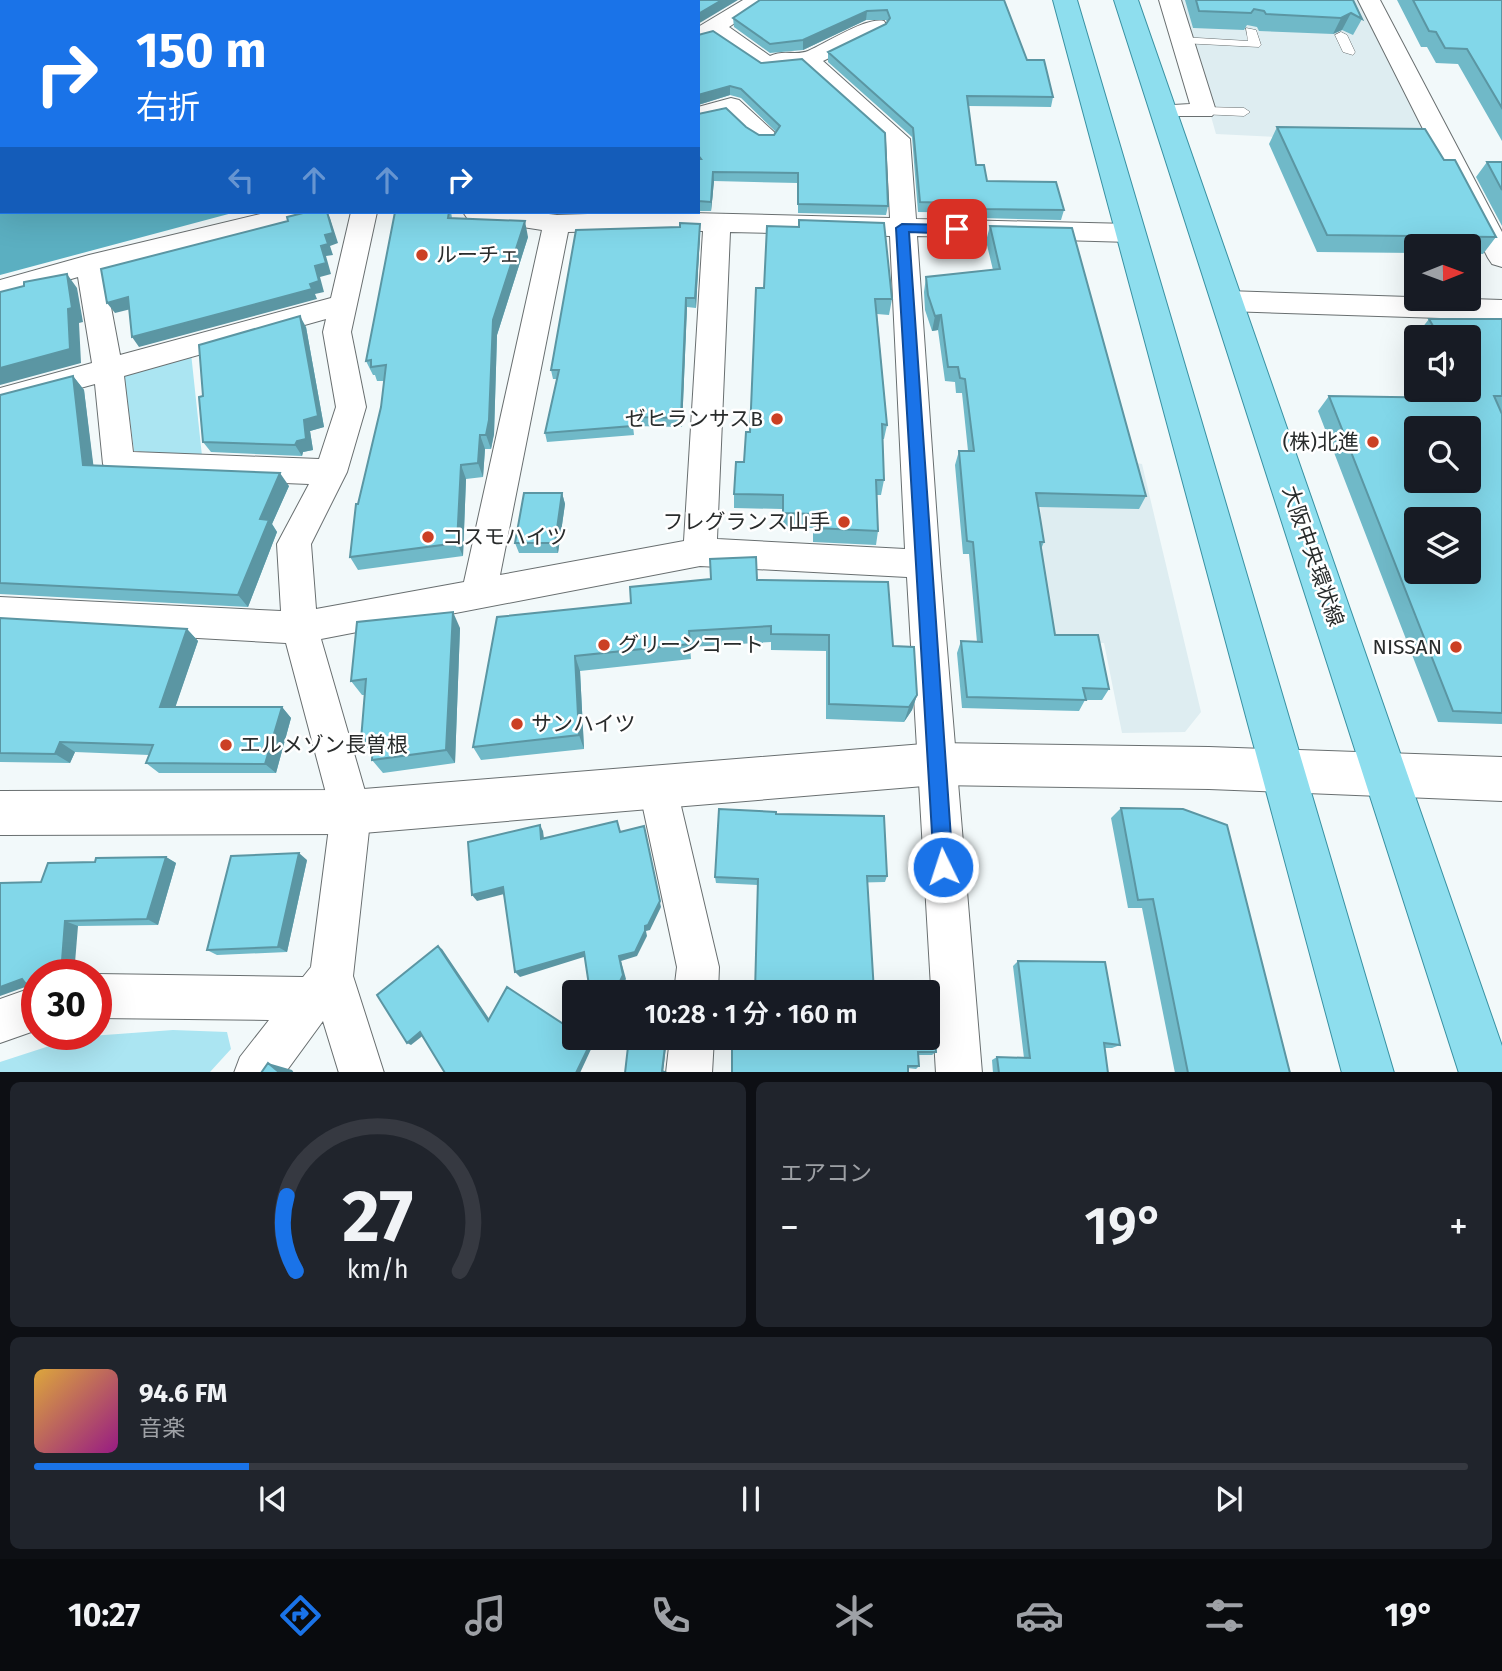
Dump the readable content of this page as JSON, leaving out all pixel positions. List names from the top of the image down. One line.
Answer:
{"streets":{"main road":["大阪中央環状線"]},"places":["ルーチェ","ゼヒランサスB","(株)北進","フレグランス山手","コスモハイツ","グリーンコート","NISSAN","サンハイツ","エルメゾン長曽根"],"north":"right","page":{"turn":["150 m","右折"],"limit":"30","trip":"10:28 · 1 分 · 160 m","tile":"エアコン","heat":["−","19°","+"],"song":["94.6 FM","音楽"],"tabs":["10:27","19°"],"gauge":["27","km/h"]}}
